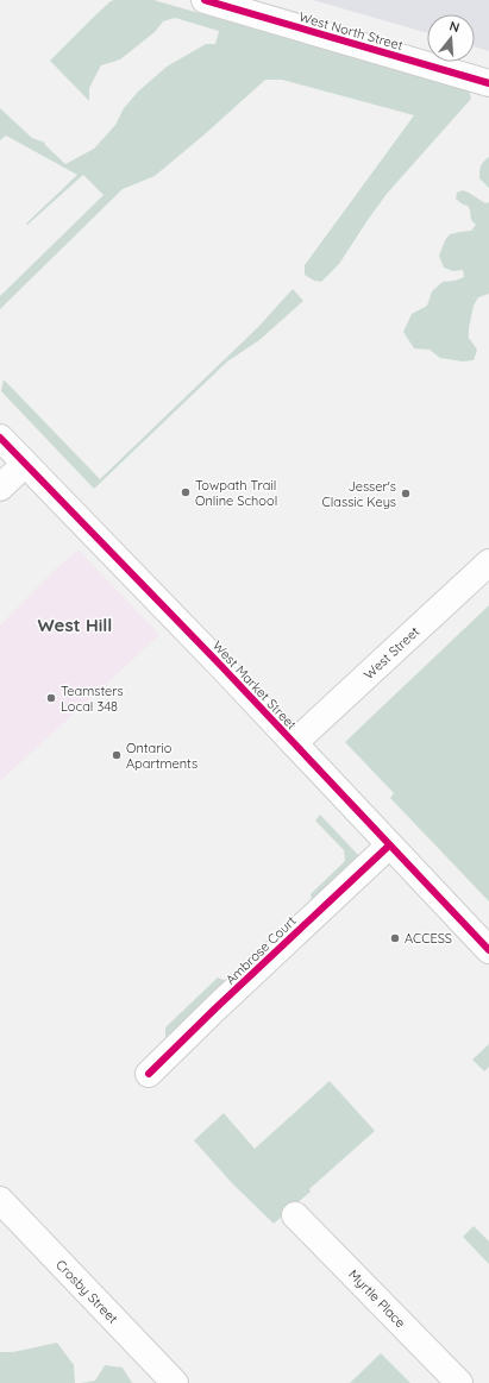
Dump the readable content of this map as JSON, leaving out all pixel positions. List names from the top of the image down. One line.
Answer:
{"streets":{"street":["West North Street","West Street","West Market Street","Ambrose Court","Crosby Street","Myrtle Place"]},"crossings":[["West Street","West Market Street"],["West Market Street","Ambrose Court"]],"districts":["West Hill"],"places":["Towpath Trail Online School","Jesser's Classic Keys","Teamsters Local 348","Ontario Apartments","ACCESS"],"north":"top"}
